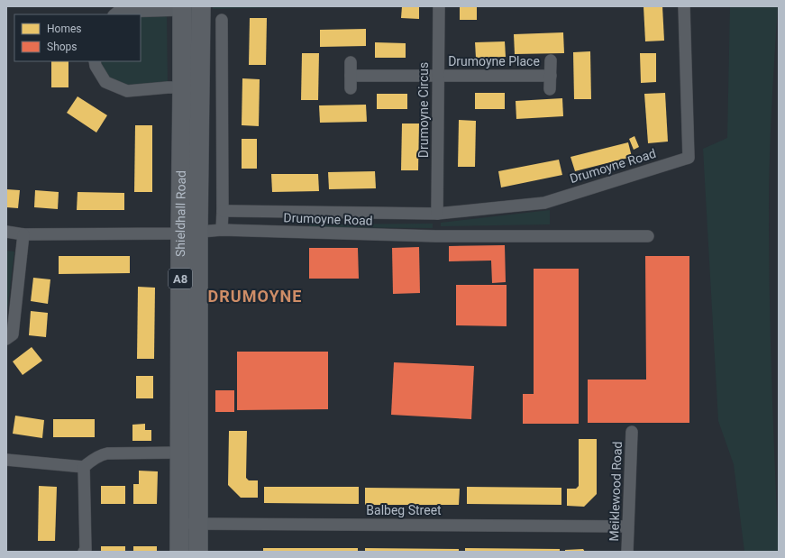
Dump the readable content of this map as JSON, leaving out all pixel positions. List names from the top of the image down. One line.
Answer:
{"streets":{"main road":["Shieldhall Road","A8"],"street":["Drumoyne Place","Drumoyne Circus","Drumoyne Road","Meiklewood Road","Balbeg Street"]},"crossings":[["Drumoyne Place","Drumoyne Circus"],["Drumoyne Circus","Drumoyne Road"],["Drumoyne Road","Shieldhall Road"],["Shieldhall Road","Balbeg Street"],["Meiklewood Road","Balbeg Street"]],"districts":["DRUMOYNE"],"legend":["Homes","Shops"]}
